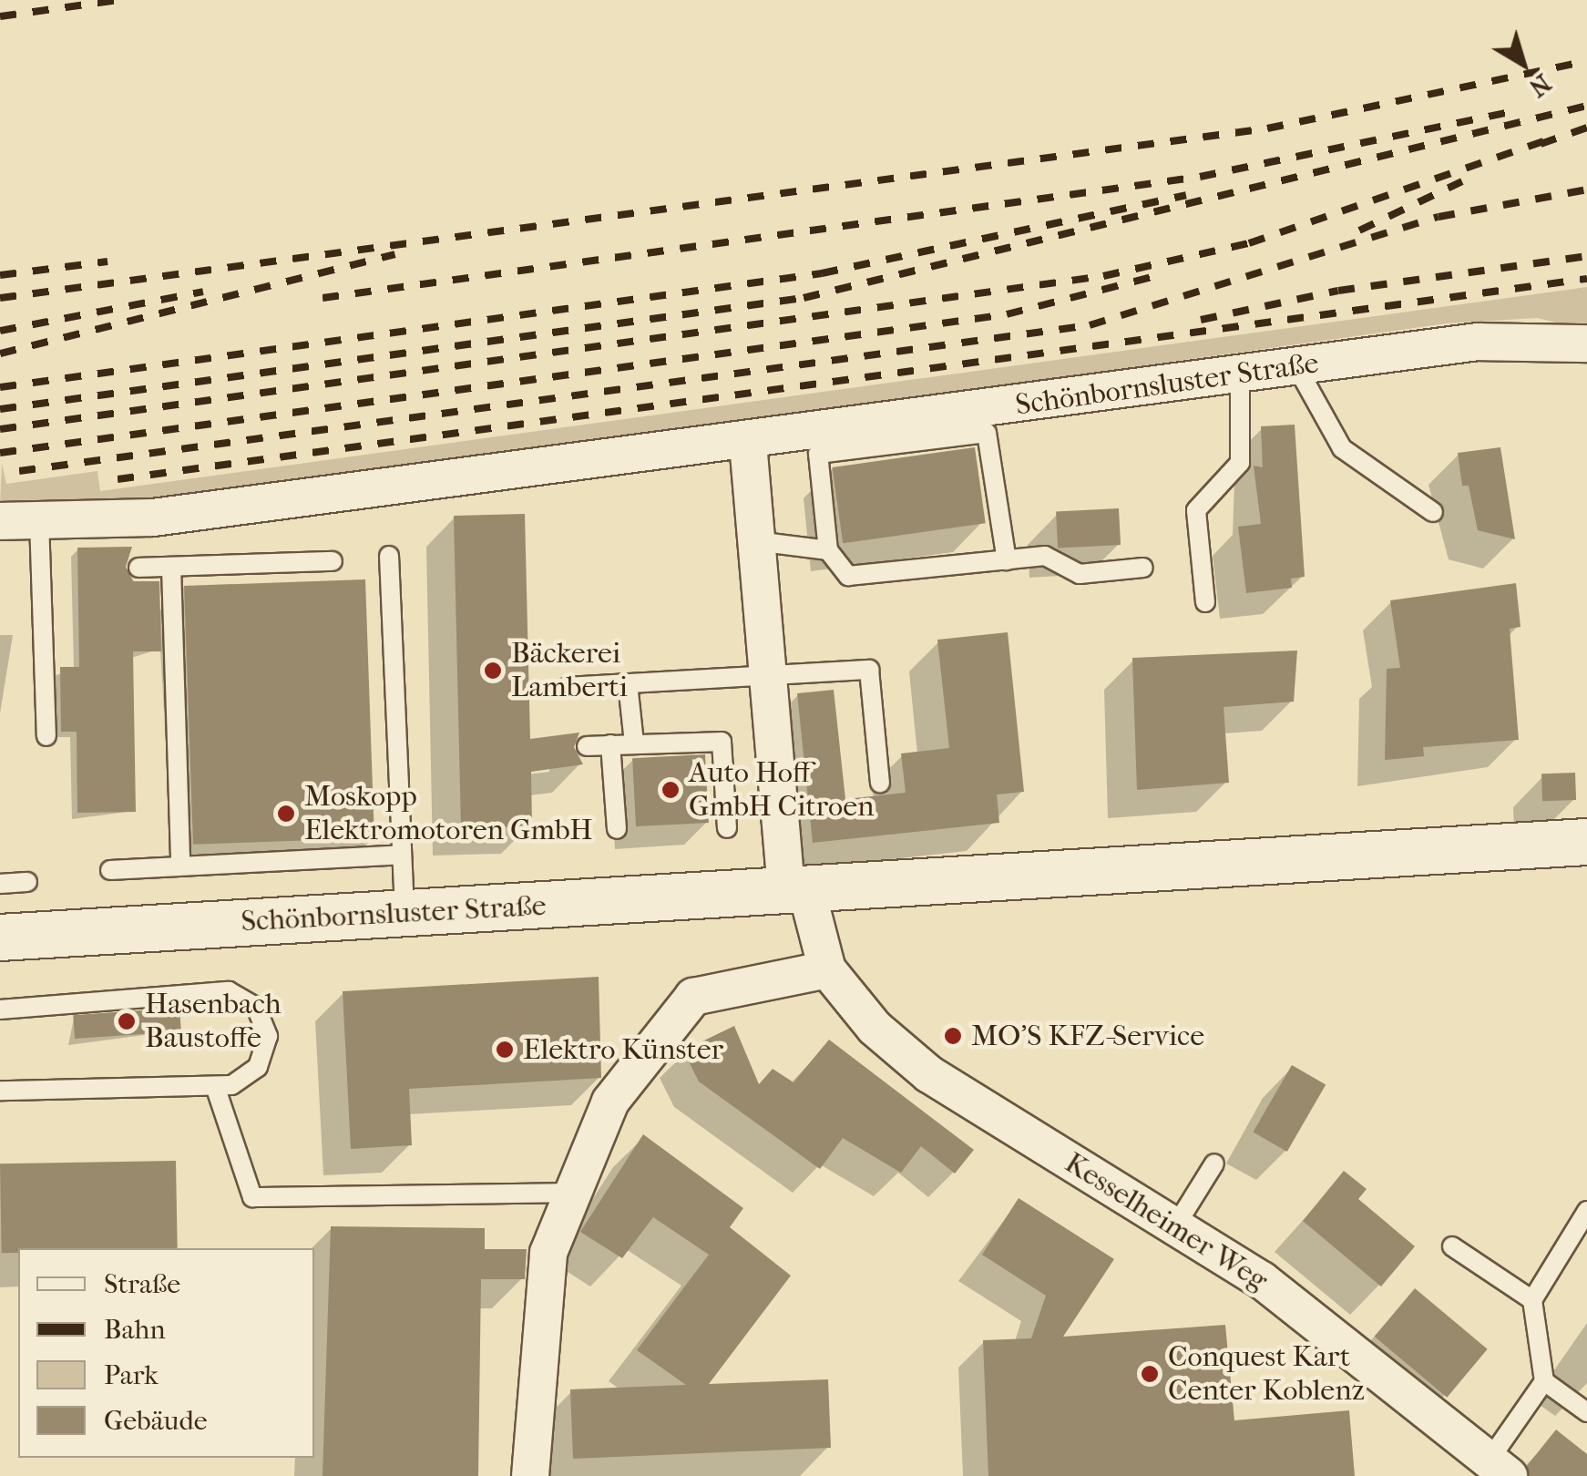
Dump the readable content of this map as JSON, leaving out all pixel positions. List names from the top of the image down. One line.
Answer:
{"streets":{"street":["Schönbornsluster Straße","Kesselheimer Weg"]},"crossings":[["Schönbornsluster Straße","Kesselheimer Weg"]],"places":["Bäckerei Lamberti","Auto Hoff GmbH Citroen","Moskopp Elektromotoren GmbH","Hasenbach Baustoffe","MO'S KFZ-Service","Elektro Künster","Conquest Kart Center Koblenz"],"legend":["Straße","Bahn","Park","Gebäude"],"north":"bottom right"}
